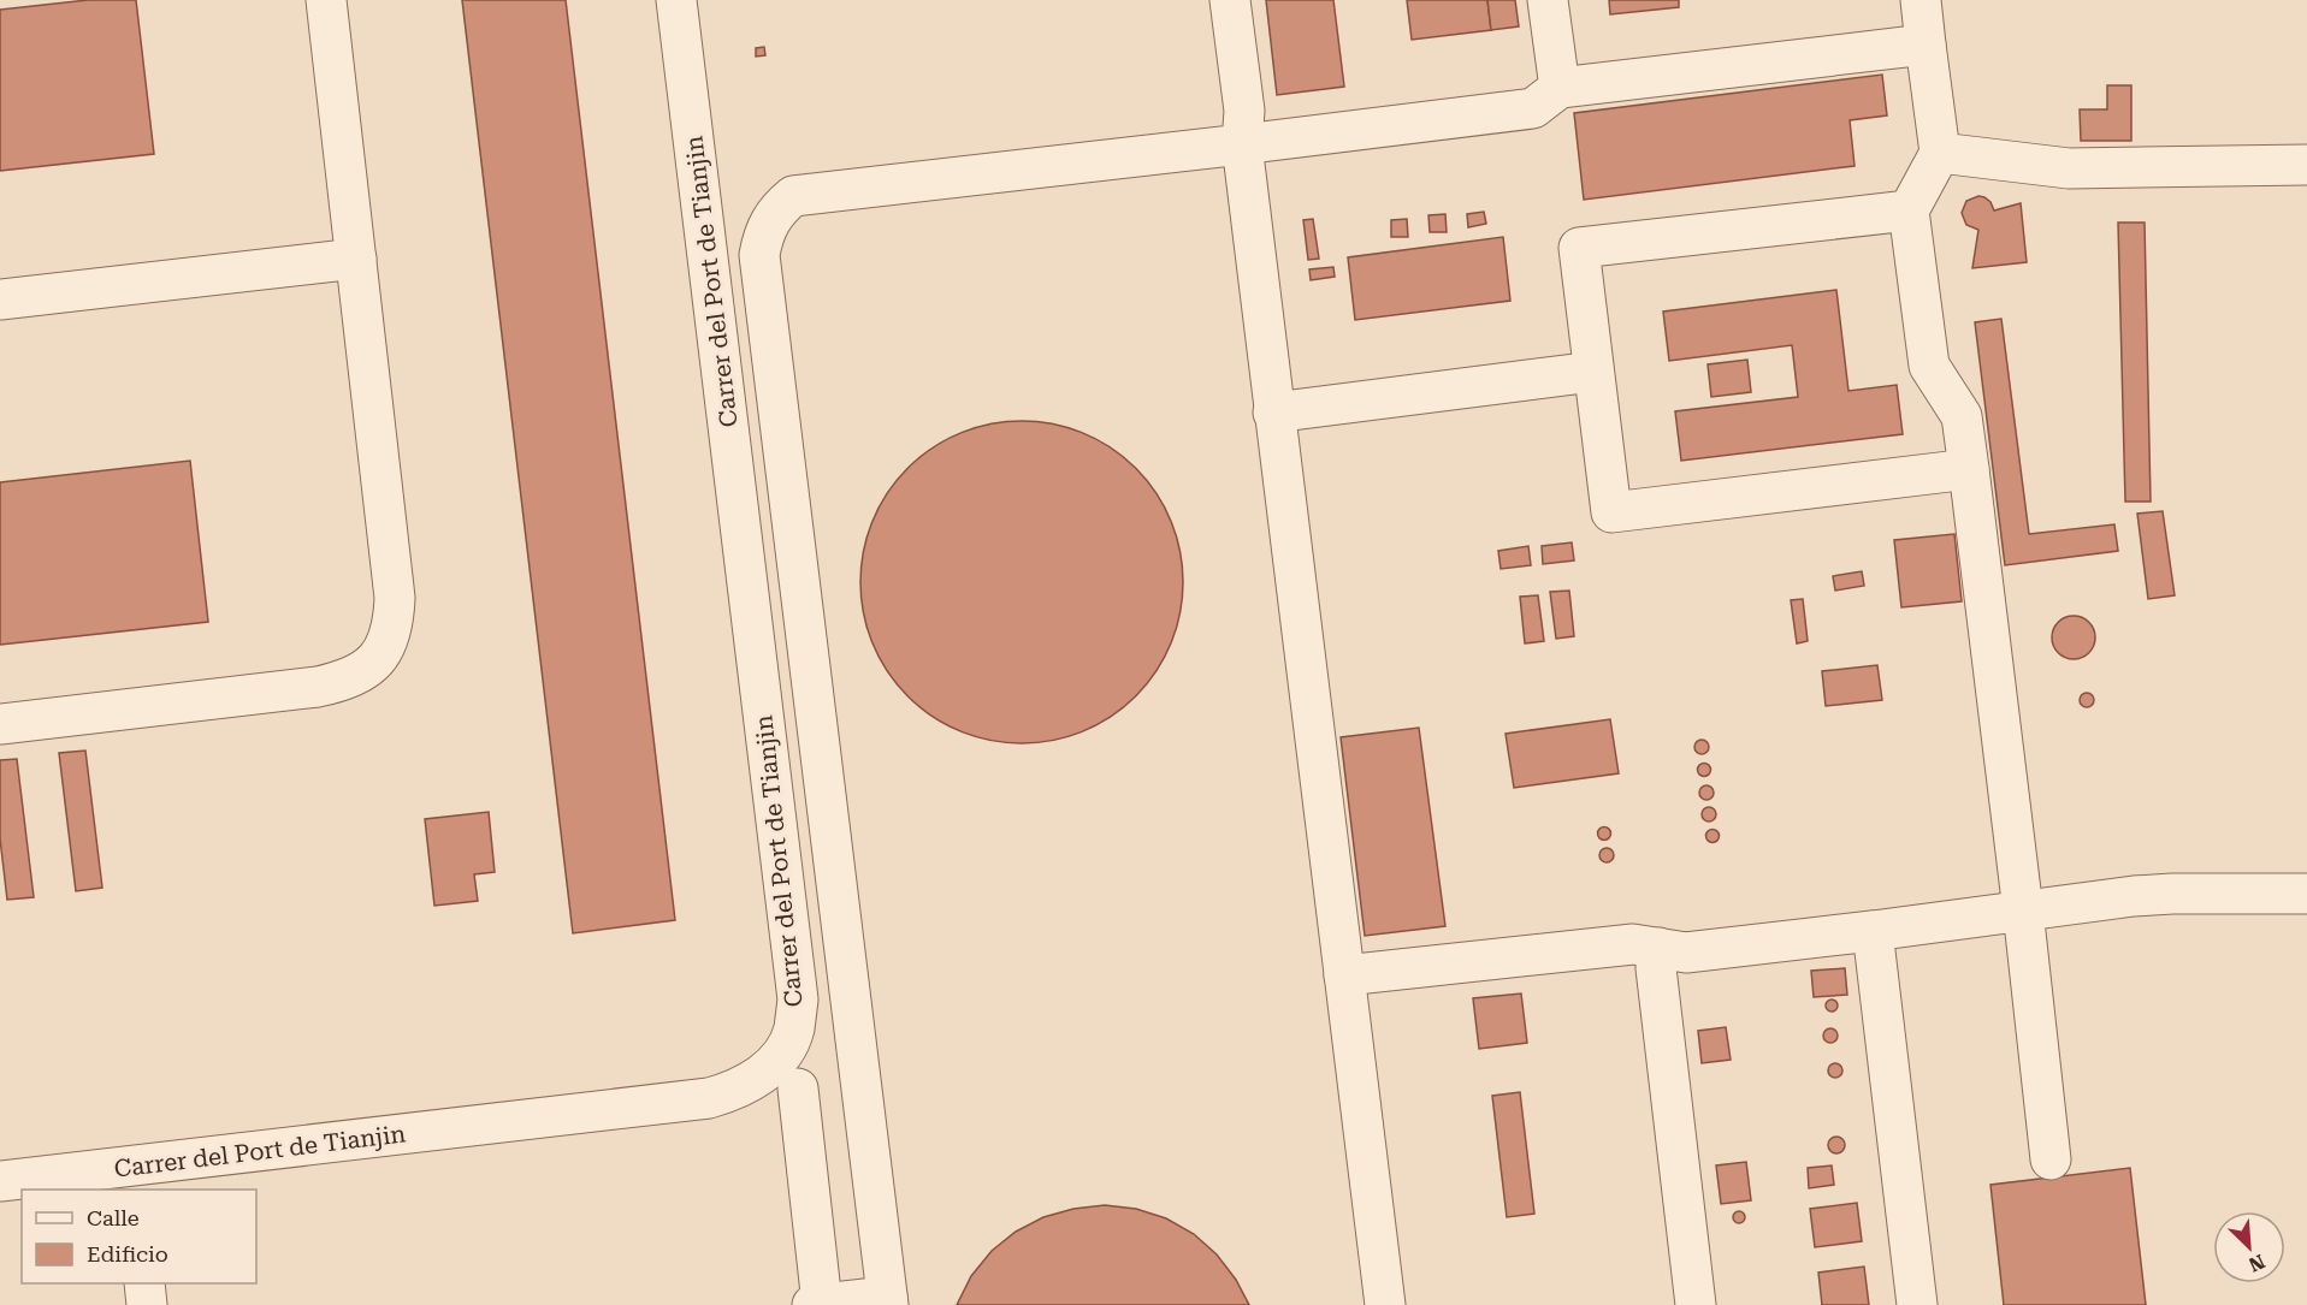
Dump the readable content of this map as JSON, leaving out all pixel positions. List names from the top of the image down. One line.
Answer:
{"streets":{"lane":["Carrer del Port de Tianjin"]},"legend":["Calle","Edificio"],"north":"bottom right"}
